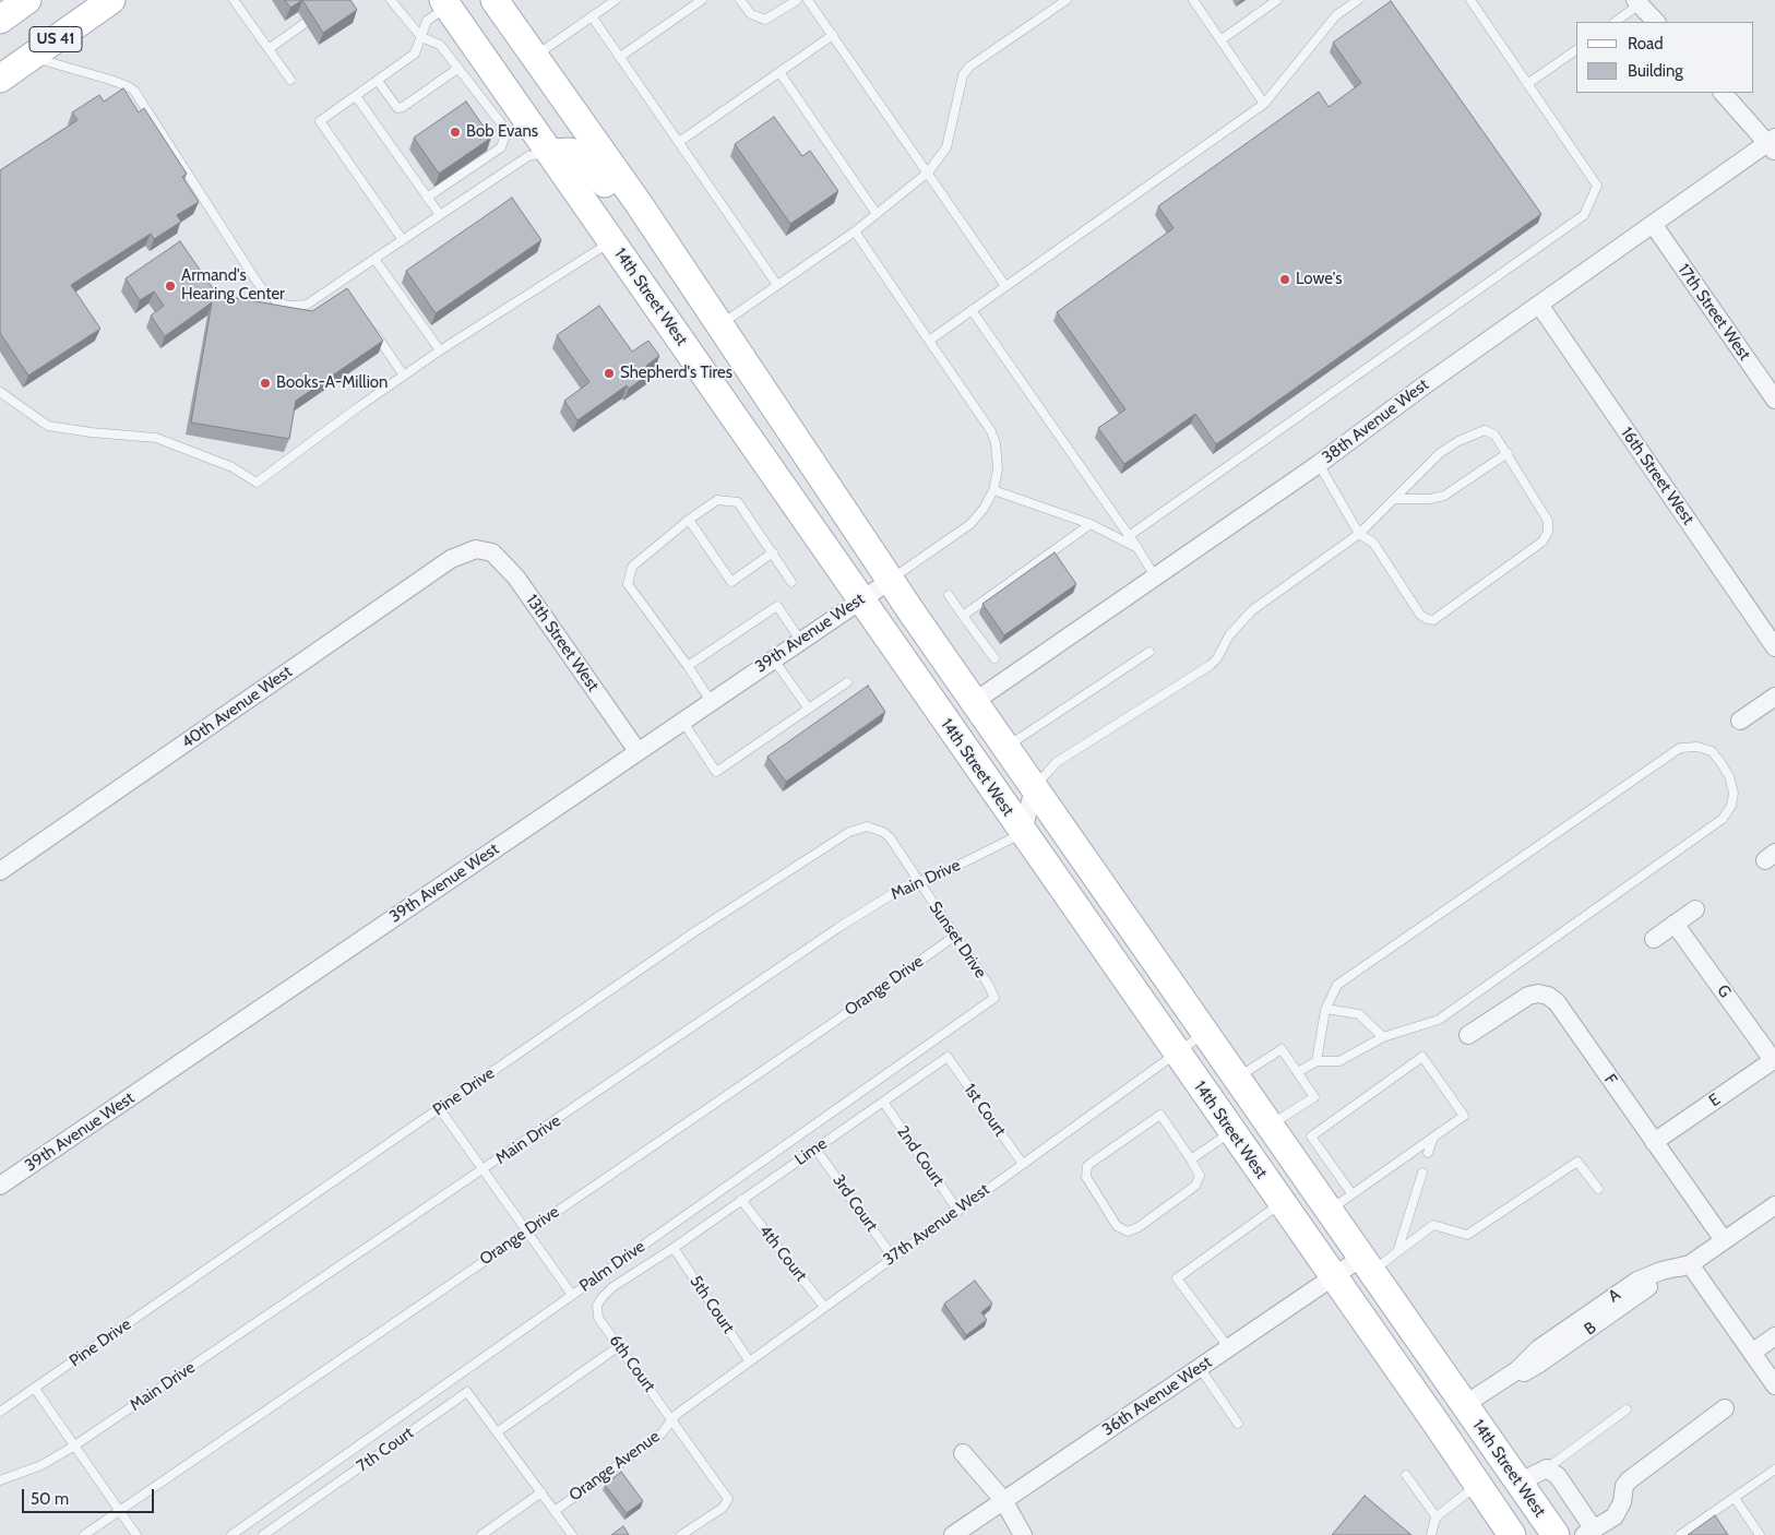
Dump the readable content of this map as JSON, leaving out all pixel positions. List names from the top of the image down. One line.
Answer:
{"streets":{"main road":["US 41","14th Street West"],"street":["17th Street West","38th Avenue West","16th Street West","39th Avenue West","13th Street West","40th Avenue West","G","F","E","A","36th Avenue West"],"lane":["Main Drive","Sunset Drive","Orange Drive","Pine Drive","1st Court","Lime","2nd Court","3rd Court","37th Avenue West","4th Court","Palm Drive","5th Court","6th Court","7th Court","Orange Avenue"]},"crossings":[["14th Street West","38th Avenue West"],["14th Street West","39th Avenue West"],["14th Street West","Main Drive"],["14th Street West","37th Avenue West"],["14th Street West","A"],["14th Street West","36th Avenue West"],["17th Street West","38th Avenue West"],["38th Avenue West","16th Street West"],["39th Avenue West","13th Street West"],["13th Street West","40th Avenue West"],["Main Drive","Sunset Drive"],["Main Drive","Pine Drive"],["Sunset Drive","Orange Drive"],["Sunset Drive","Pine Drive"],["Sunset Drive","Palm Drive"],["G","E"],["F","E"],["F","A"],["1st Court","Lime"],["1st Court","37th Avenue West"],["Lime","2nd Court"],["Lime","3rd Court"],["Lime","4th Court"],["Lime","5th Court"],["Lime","6th Court"],["2nd Court","37th Avenue West"],["3rd Court","37th Avenue West"],["37th Avenue West","4th Court"],["37th Avenue West","5th Court"],["37th Avenue West","6th Court"],["37th Avenue West","Orange Avenue"],["5th Court","6th Court"],["6th Court","Orange Avenue"]],"places":["Bob Evans","Lowe's","Armand's Hearing Center","Shepherd's Tires","Books-A-Million"],"legend":["Road","Building"],"scale_bar":"50 m"}
